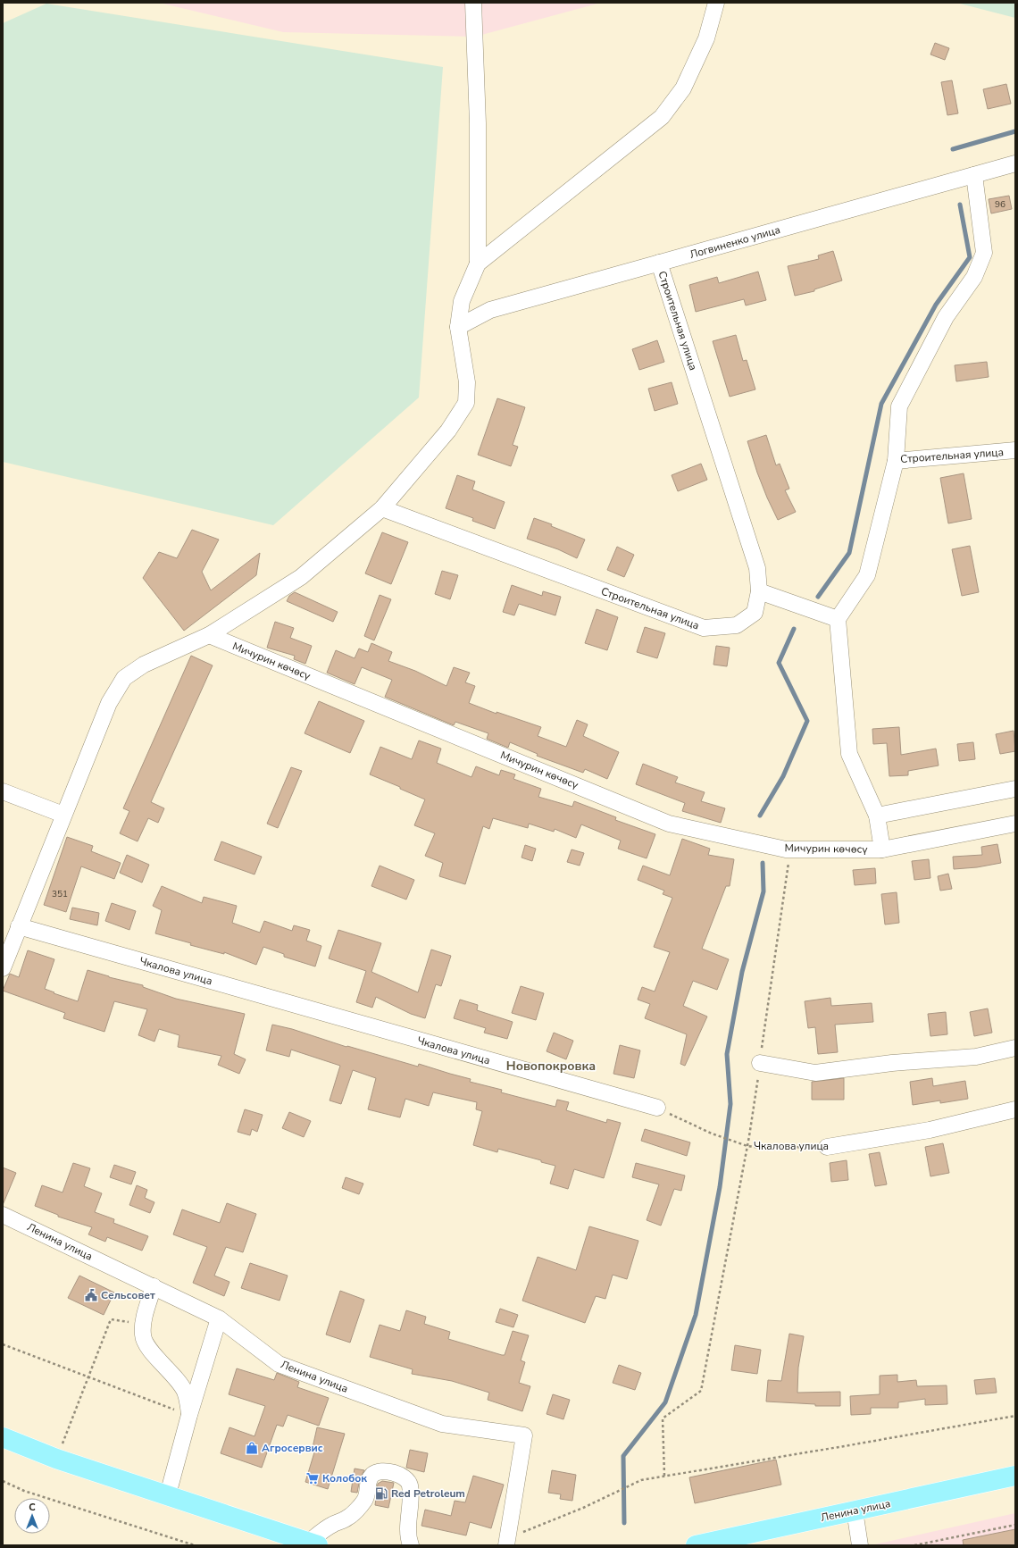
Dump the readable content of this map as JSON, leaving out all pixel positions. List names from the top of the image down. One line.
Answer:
{"streets":{"main road":["Ленина улица"],"street":["Логвиненко улица","Строительная улица","Мичурин көчөсү","Чкалова улица"]},"crossings":[["Логвиненко улица","Строительная улица"]],"districts":["Новопокровка"],"places":{"public building":["Сельсовет"],"shop":["Агросервис"],"supermarket":["Колобок"],"fuel station":["Red Petroleum"]},"house_numbers":["96","351"],"north":"top"}
